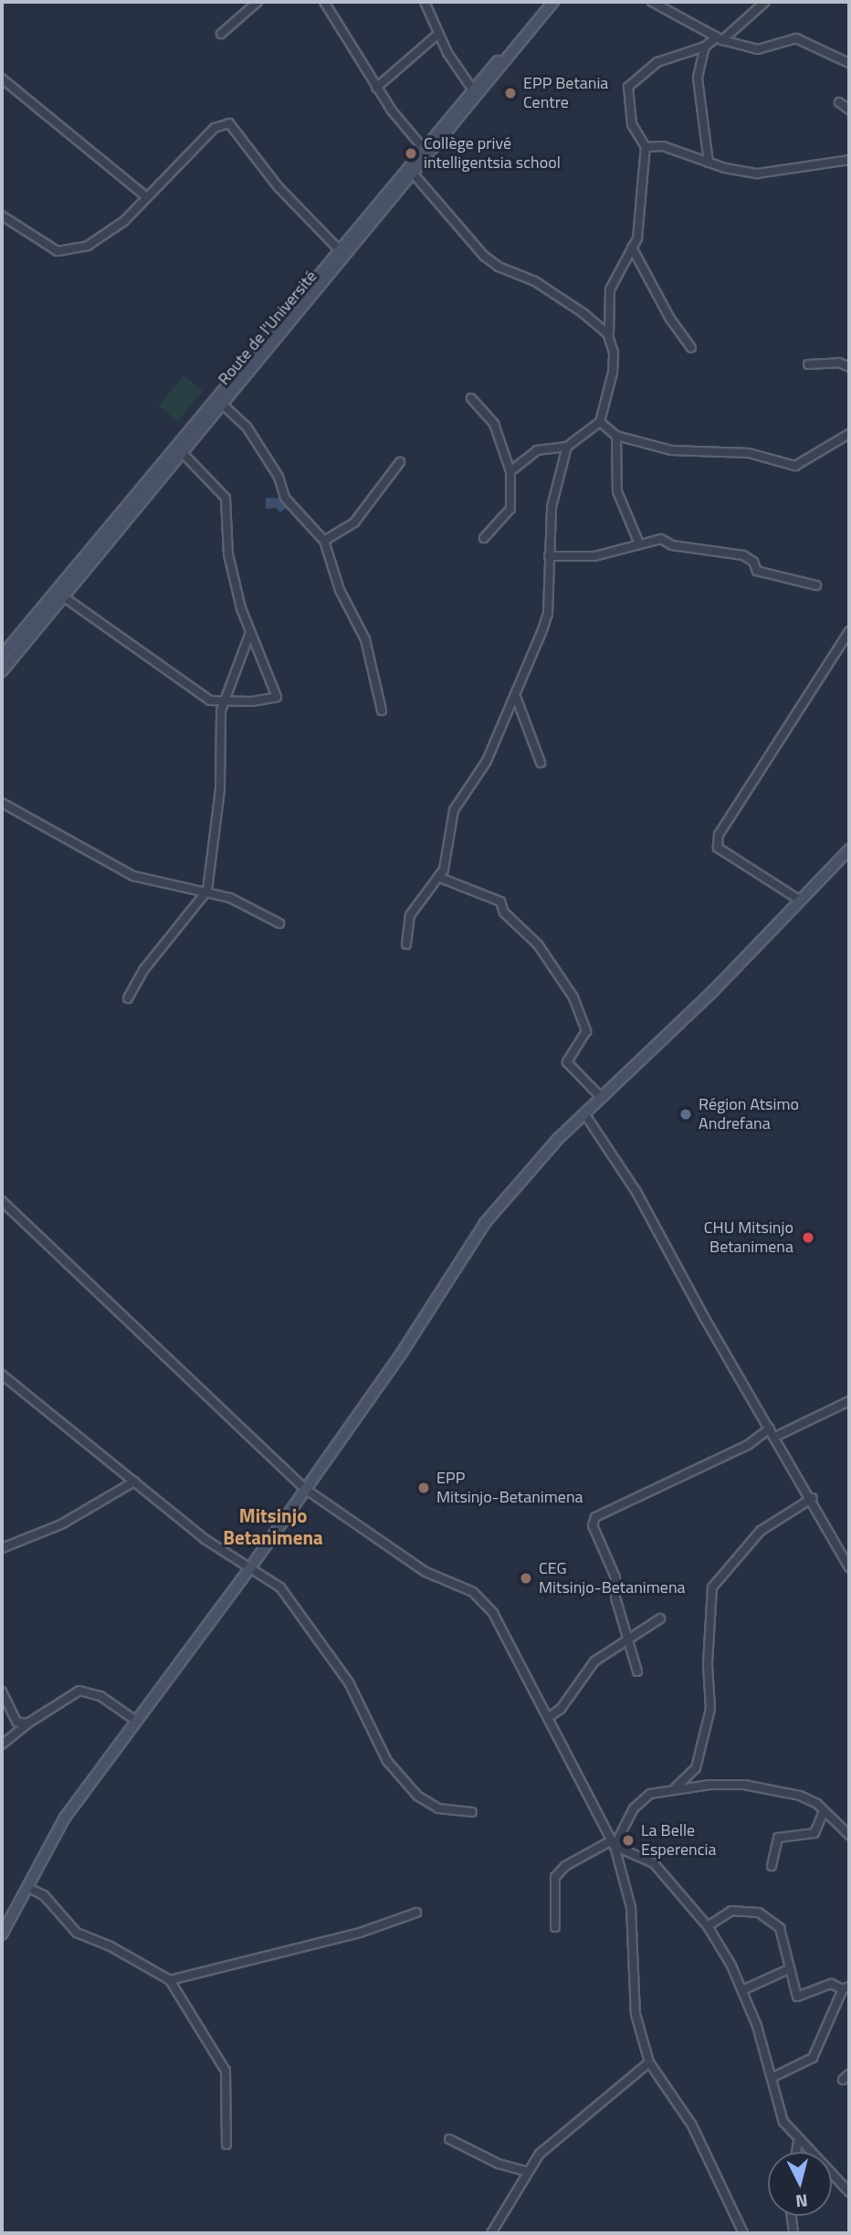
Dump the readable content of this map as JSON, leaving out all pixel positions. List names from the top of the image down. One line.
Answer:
{"streets":{"main road":["Route de l'Université"]},"districts":["Mitsinjo Betanimena"],"places":["EPP Betania Centre","Collège privé intelligentsia school","Région Atsimo Andrefana","CHU Mitsinjo Betanimena","EPP Mitsinjo-Betanimena","CEG Mitsinjo-Betanimena","La Belle Esperencia"],"north":"bottom"}
